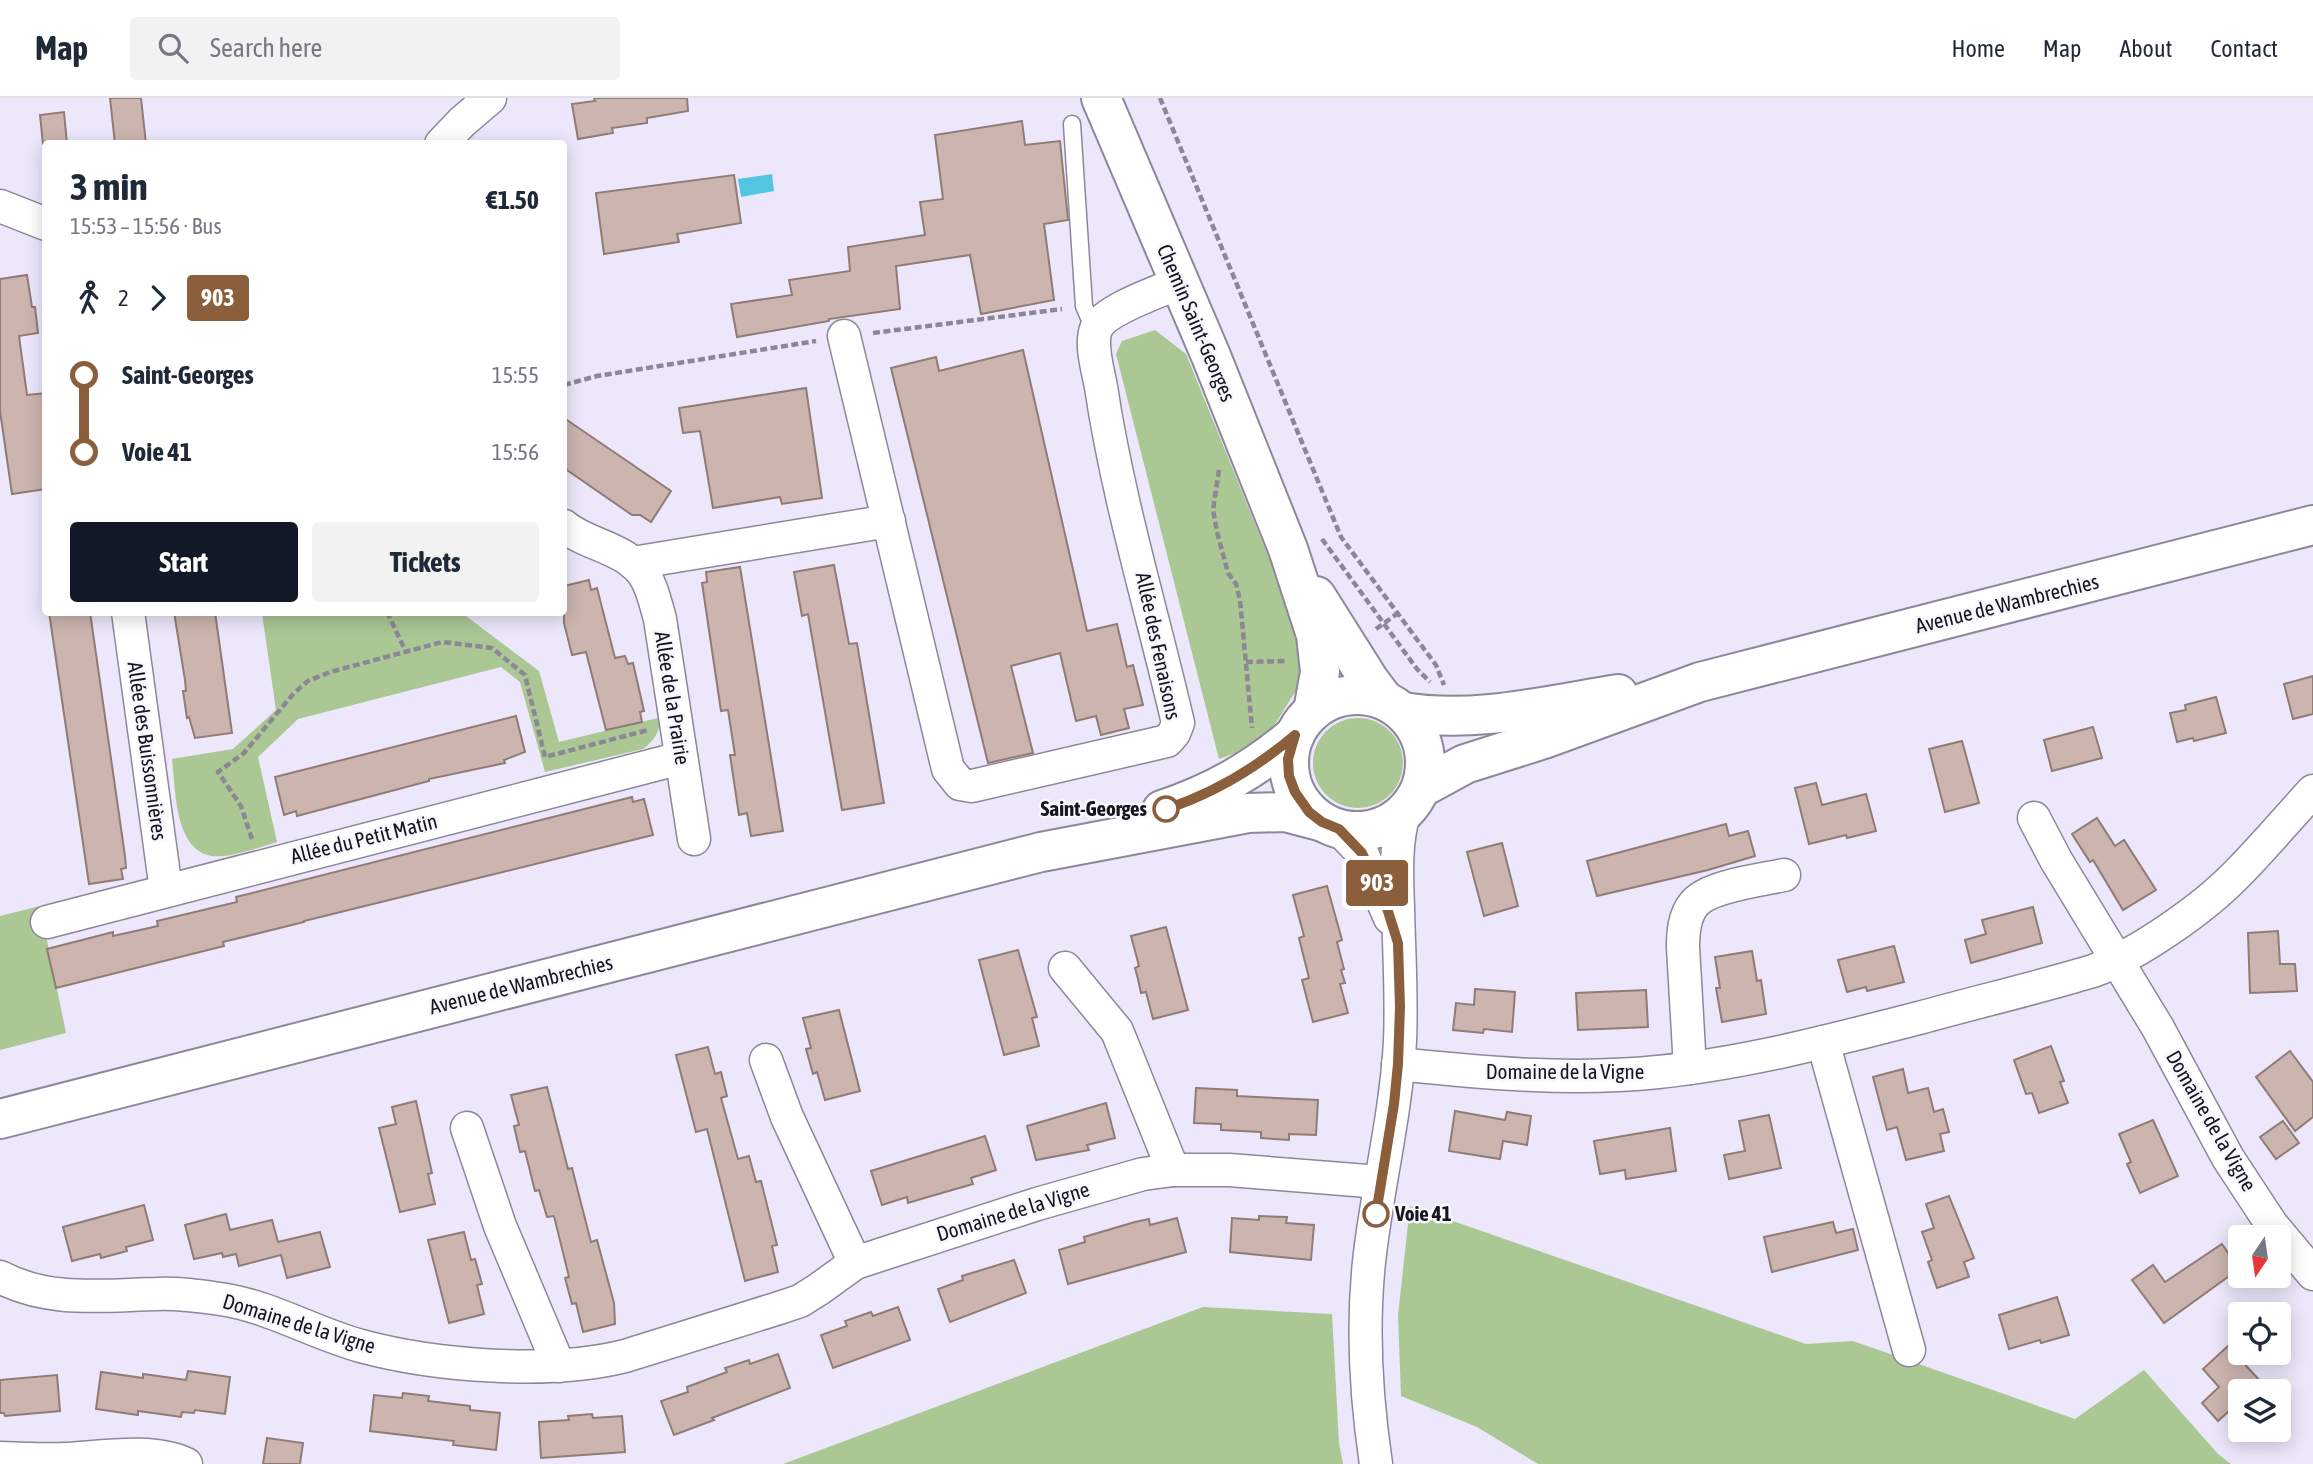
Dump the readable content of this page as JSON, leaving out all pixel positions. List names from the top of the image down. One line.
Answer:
{"streets":{"main road":["Chemin Saint-Georges","Avenue de Wambrechies"],"street":["Allée des Fenaisons","Allée de la Prairie","Allée des Buissonnières","Allée du Petit Matin","Domaine de la Vigne"]},"crossings":[["Chemin Saint-Georges","Avenue de Wambrechies"],["Allée de la Prairie","Allée du Petit Matin"],["Allée des Buissonnières","Allée du Petit Matin"]],"places":["Saint-Georges","Voie 41"],"lines":["bus line 903"],"north":"bottom","page":{"header":"Map","search":"Search here","nav":["Home","Map","About","Contact"],"on_map":"903","heading":["3 min","15:53 – 15:56 · Bus","€1.50"],"legs":["2","903"],"list":[{"name":"Saint-Georges","value":"15:55"},{"name":"Voie 41","value":"15:56"}],"buttons":["Start","Tickets"]}}
